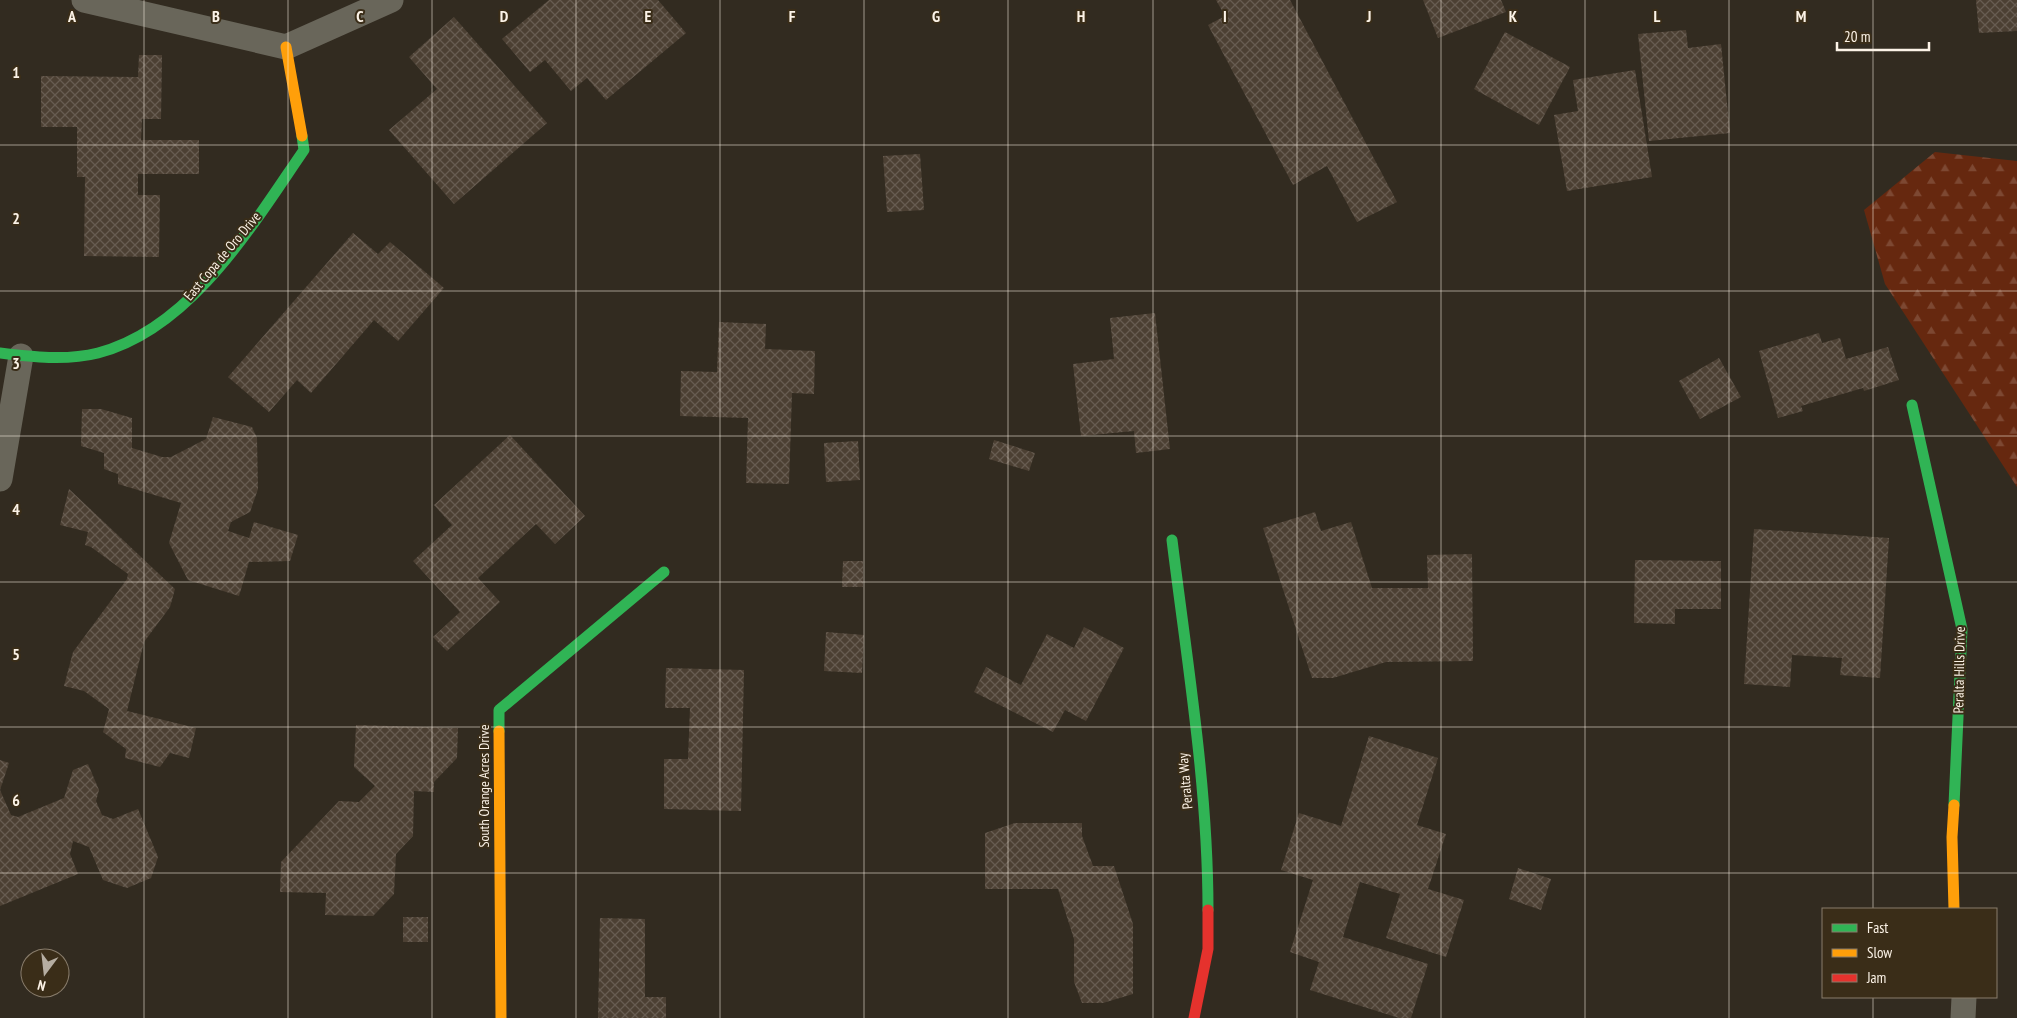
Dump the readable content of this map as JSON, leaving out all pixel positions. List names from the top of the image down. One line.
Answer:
{"streets":{"street":["East Copa de Oro Drive","Peralta Hills Drive","Peralta Way","South Orange Acres Drive"]},"legend":["Fast","Slow","Jam"],"scale_bar":"20 m","north":"bottom","grid":{"columns":["A","B","C","D","E","F","G","H","I","J","K","L","M"],"rows":["1","2","3","4","5","6"]}}
